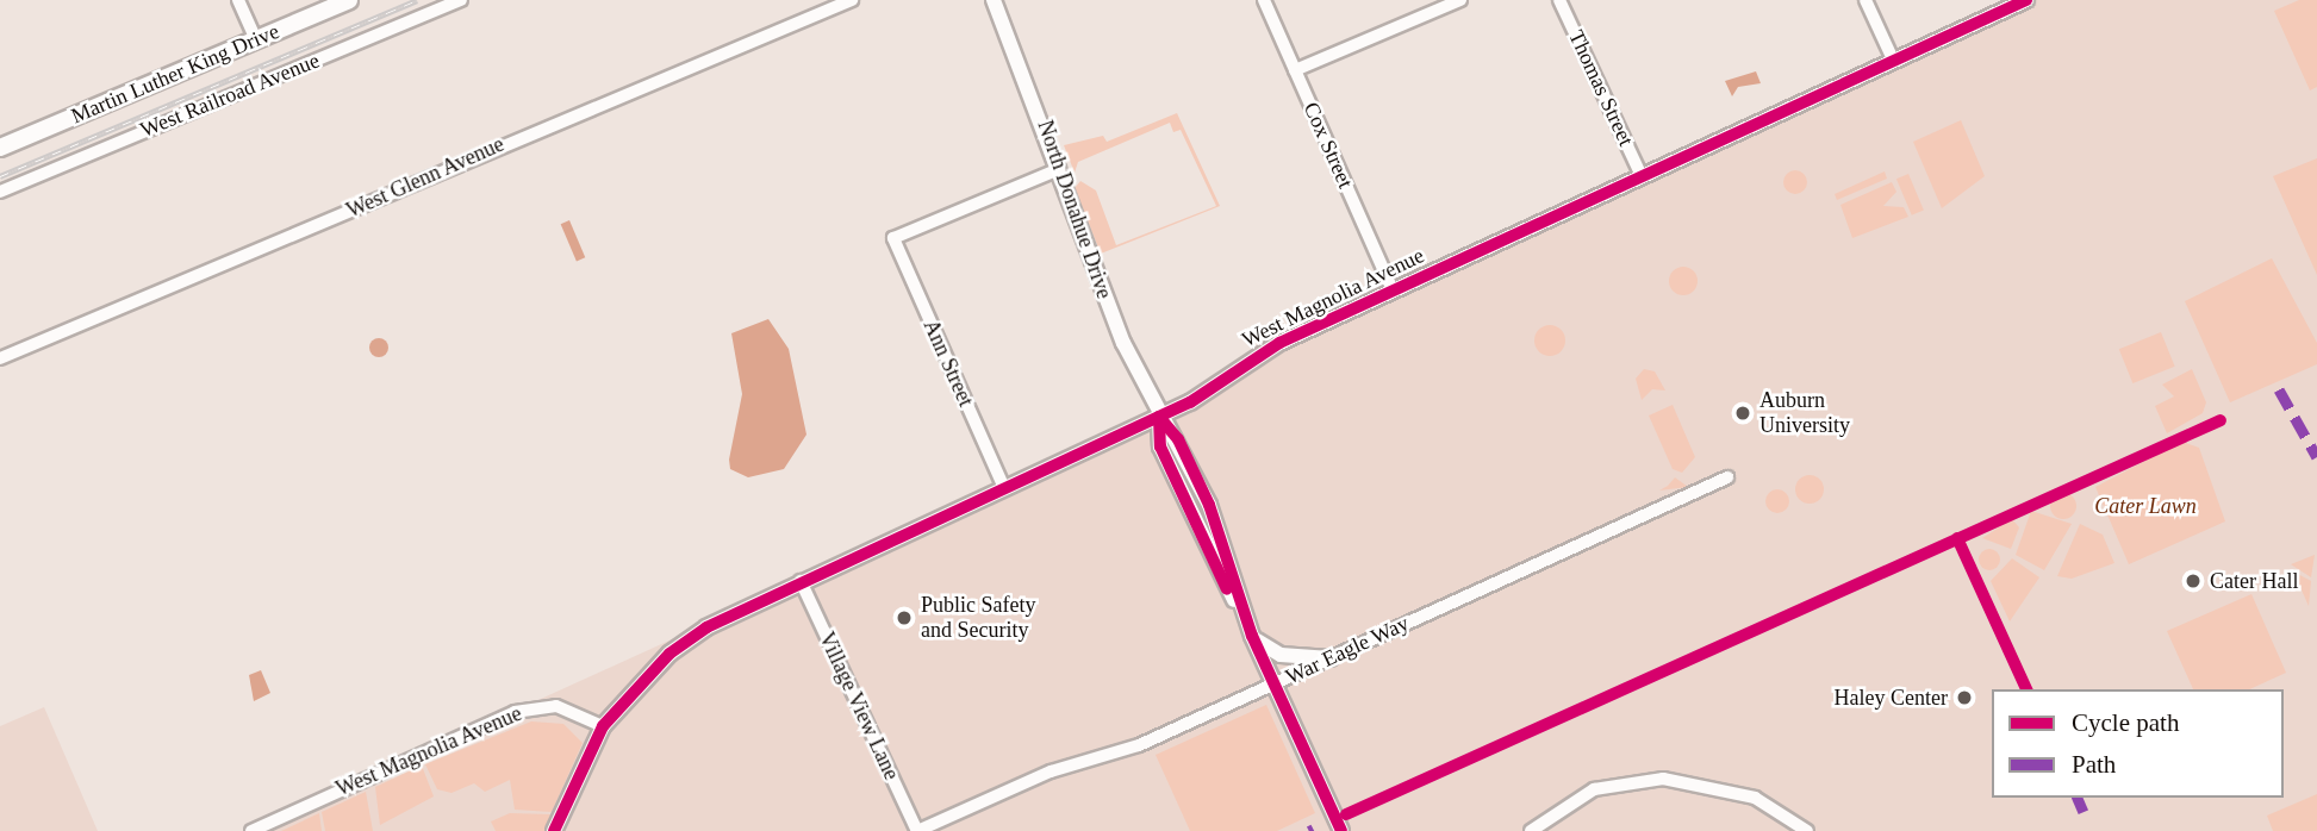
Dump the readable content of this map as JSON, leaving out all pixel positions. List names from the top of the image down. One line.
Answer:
{"streets":{"main road":["Martin Luther King Drive"],"street":["Thomas Street","West Railroad Avenue","Cox Street","West Glenn Avenue","North Donahue Drive","West Magnolia Avenue","Ann Street","War Eagle Way","Village View Lane"]},"crossings":[["Thomas Street","West Magnolia Avenue"],["Cox Street","West Magnolia Avenue"],["North Donahue Drive","West Magnolia Avenue"],["North Donahue Drive","Ann Street"],["North Donahue Drive","War Eagle Way"],["West Magnolia Avenue","Ann Street"],["West Magnolia Avenue","Village View Lane"],["War Eagle Way","Village View Lane"]],"parks":["Cater Lawn"],"places":["Auburn University","Cater Hall","Public Safety and Security","Haley Center"],"legend":["Cycle path","Path"]}
